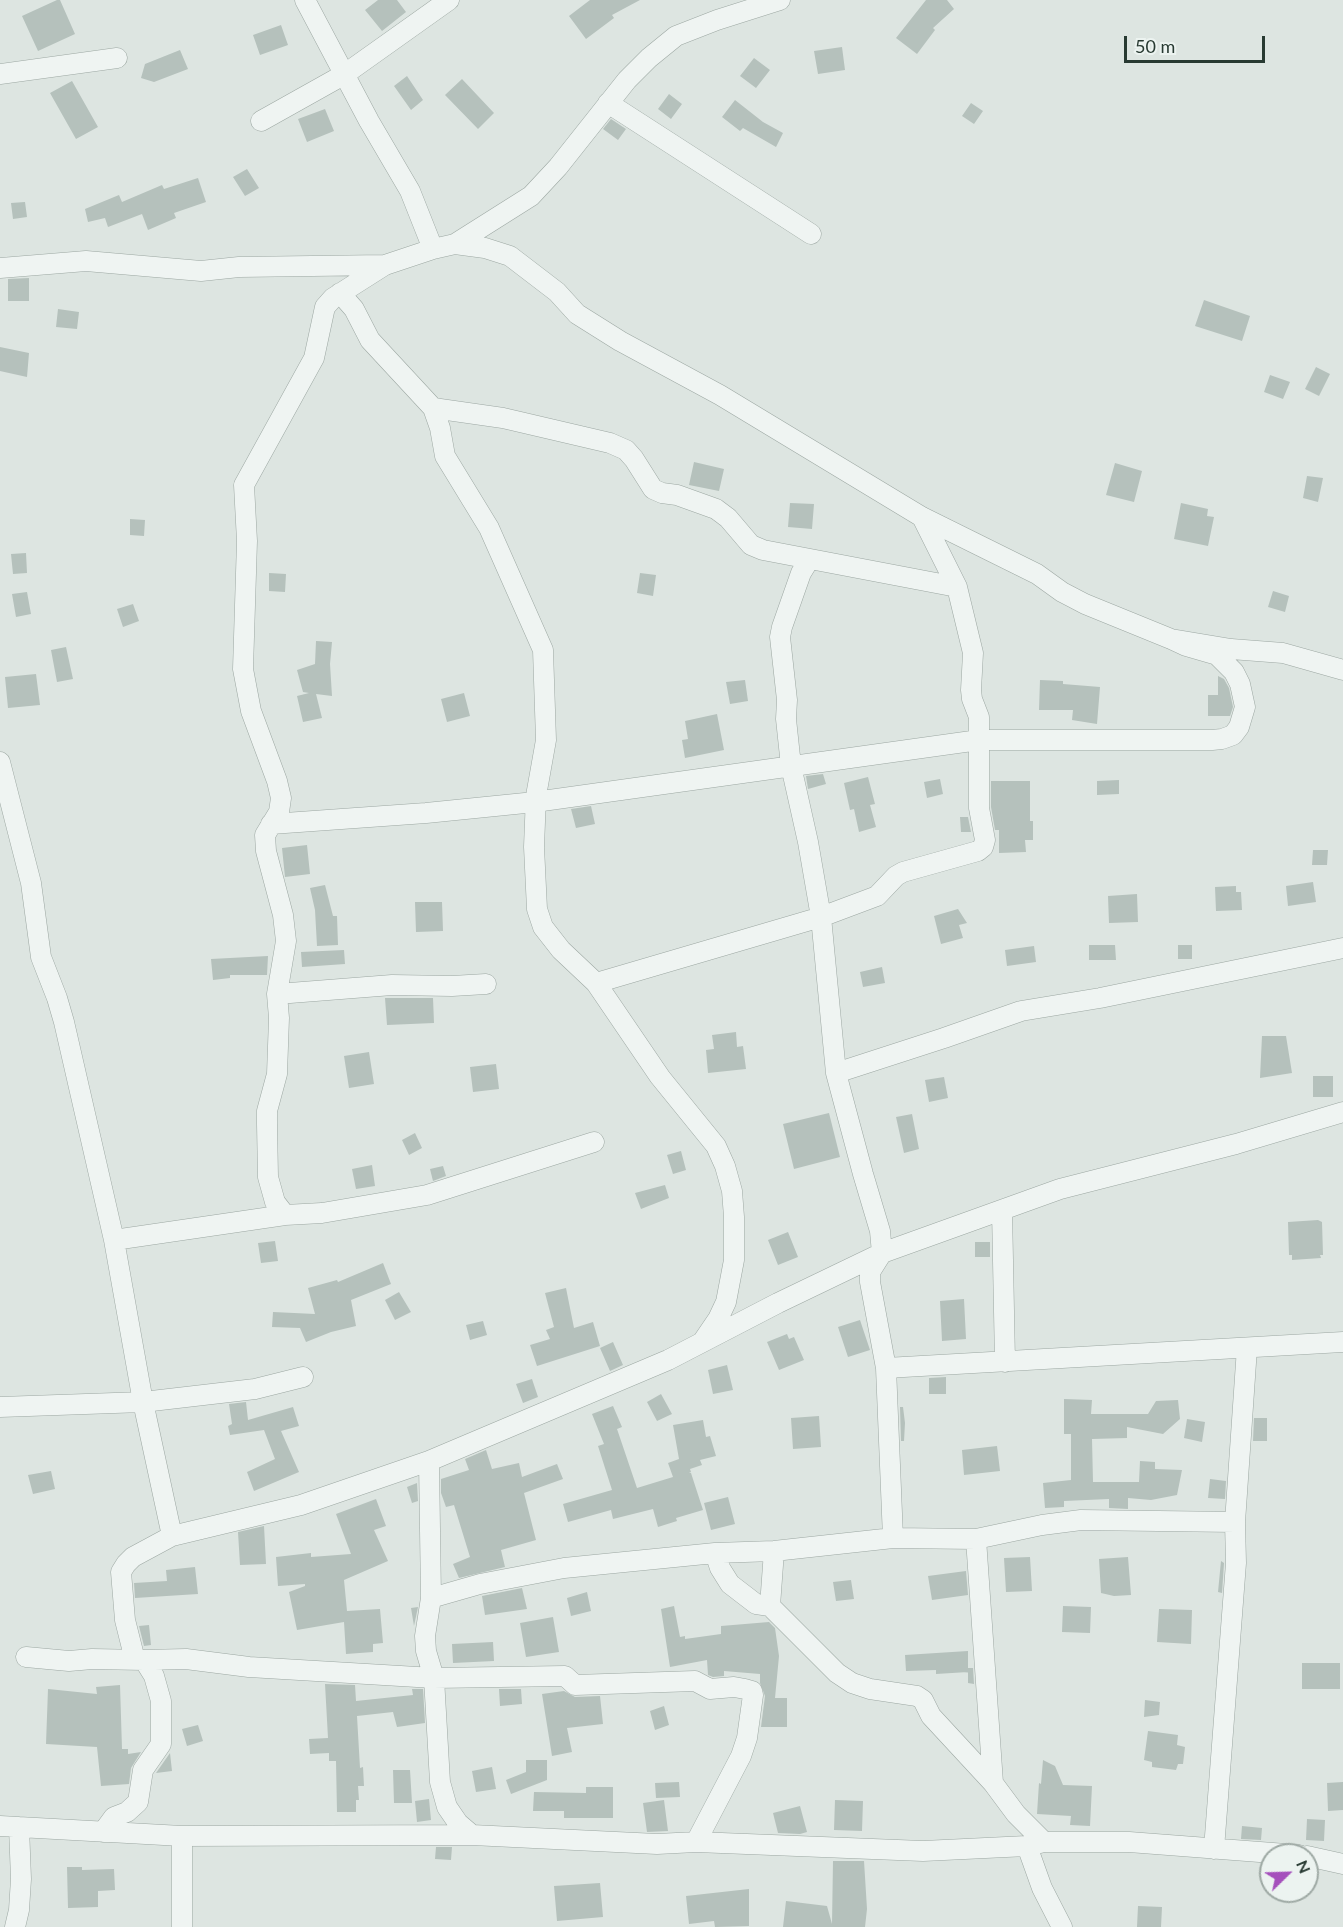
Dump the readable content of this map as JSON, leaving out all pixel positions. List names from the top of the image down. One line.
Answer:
{"scale_bar":"50 m","north":"top right"}
